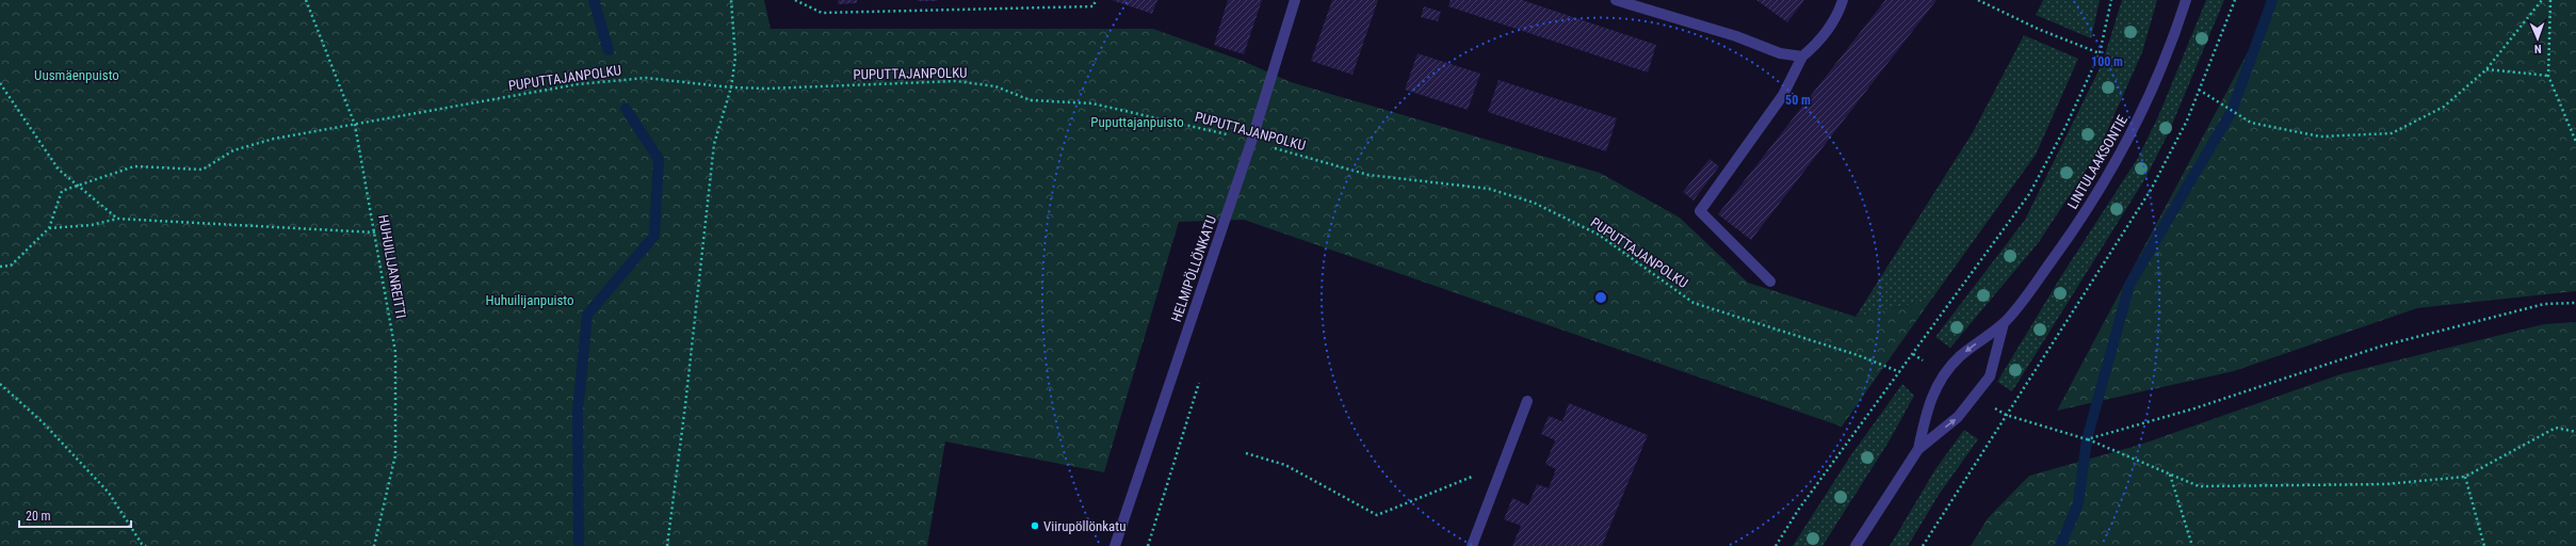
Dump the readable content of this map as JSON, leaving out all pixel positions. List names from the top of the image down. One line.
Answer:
{"streets":{"street":["LINTULAAKSONTIE","HELMIPÖLLÖNKATU"],"path":["PUPUTTAJANPOLKU","HUHUILIJANREITTI"]},"crossings":[["PUPUTTAJANPOLKU","HUHUILIJANREITTI"],["PUPUTTAJANPOLKU","HELMIPÖLLÖNKATU"]],"parks":["Uusmäenpuisto","Puputtajanpuisto","Huhuilijanpuisto"],"places":["Viirupöllönkatu"],"scale_bar":"20 m","north":"bottom","rings":["100 m","50 m"]}
